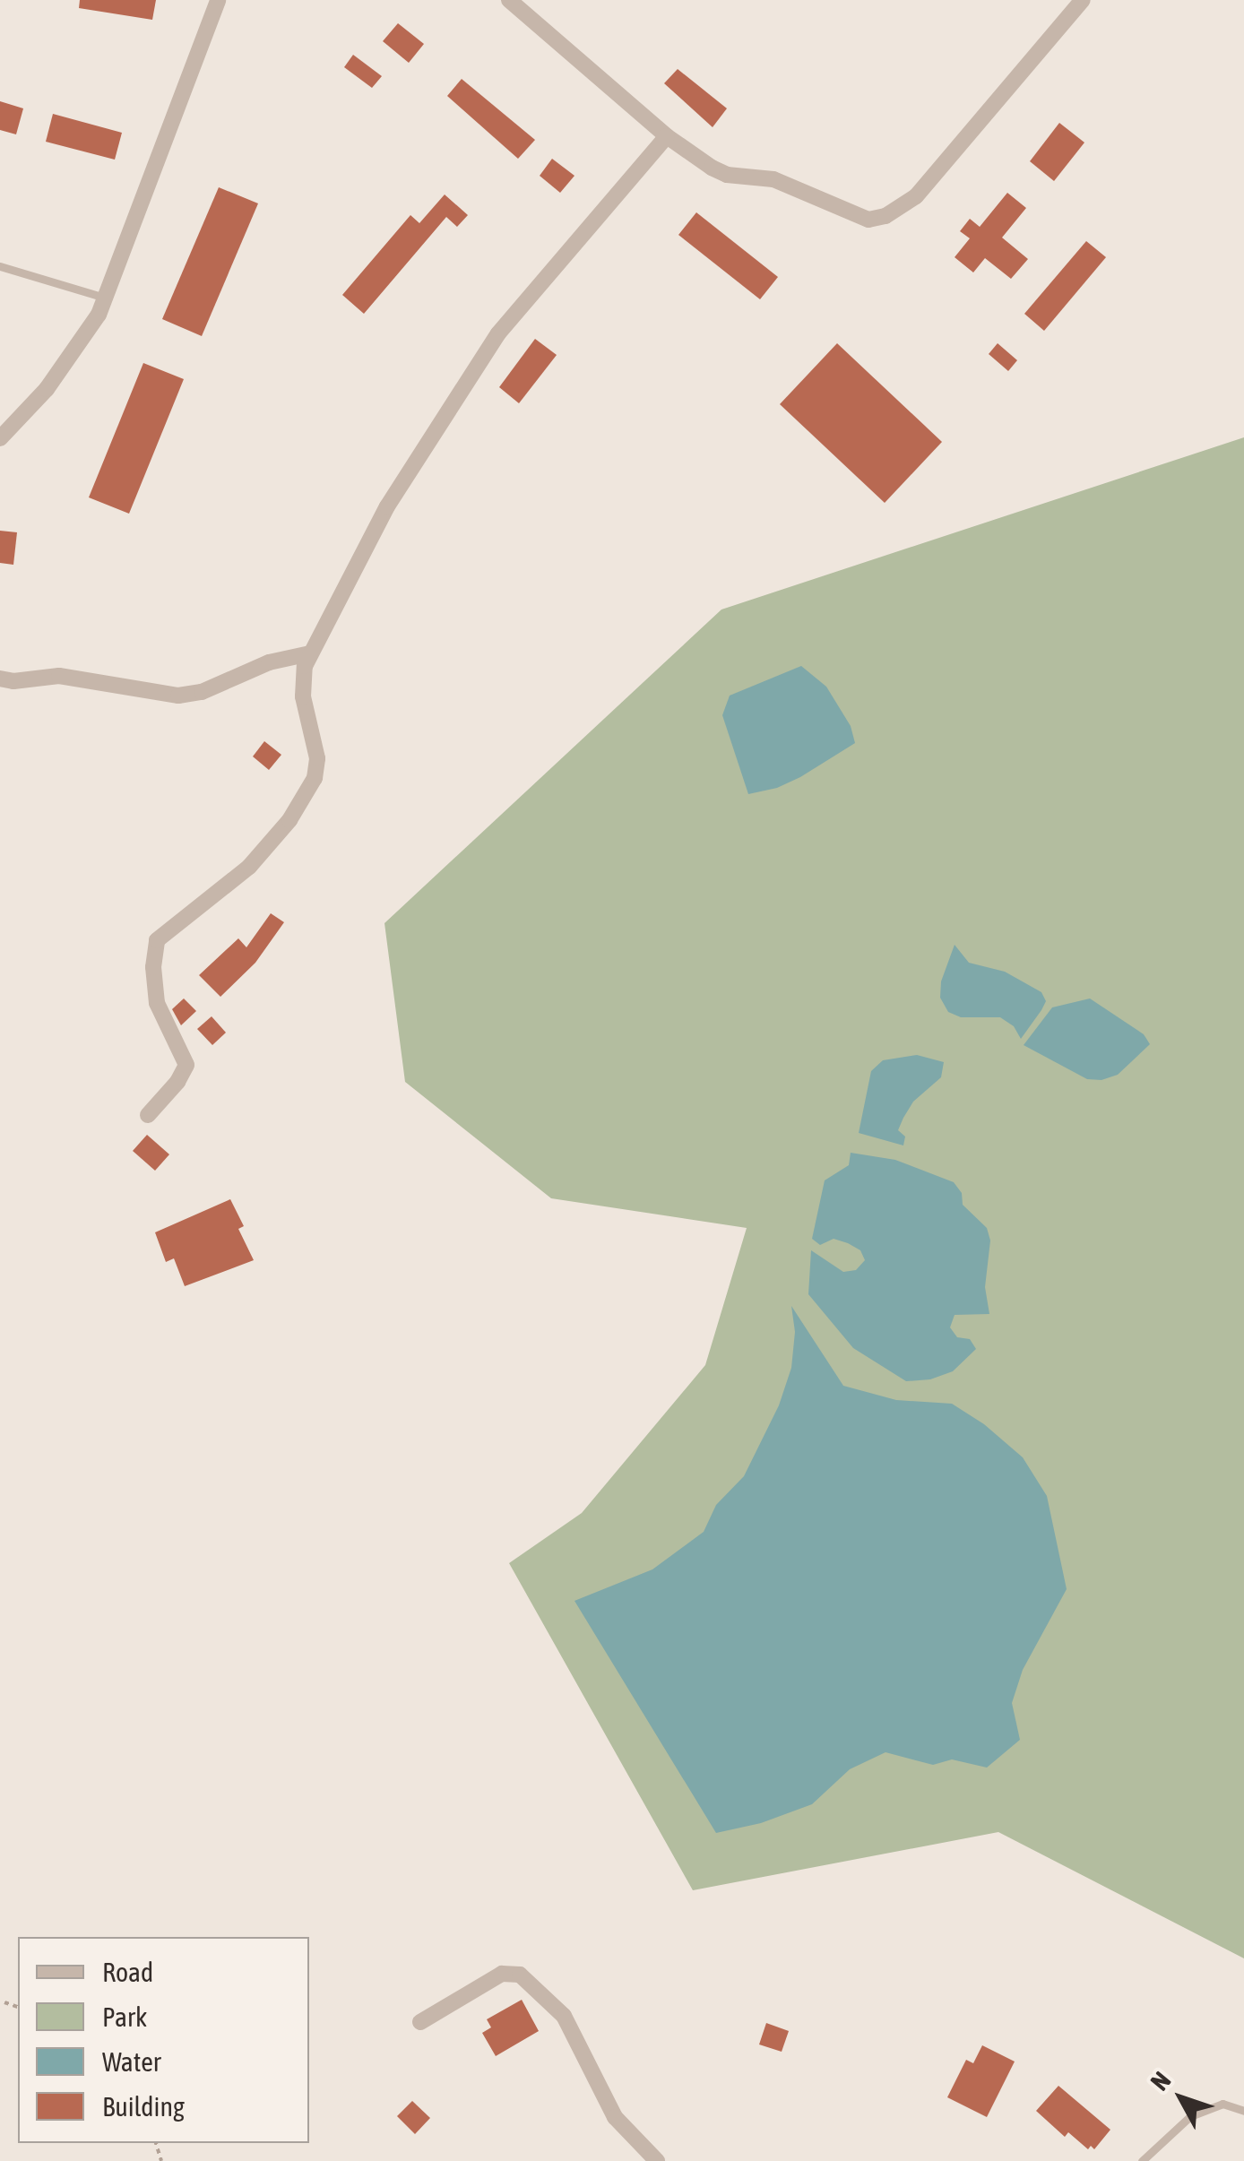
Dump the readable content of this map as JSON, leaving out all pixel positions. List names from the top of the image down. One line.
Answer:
{"legend":["Road","Park","Water","Building"],"north":"top left"}
